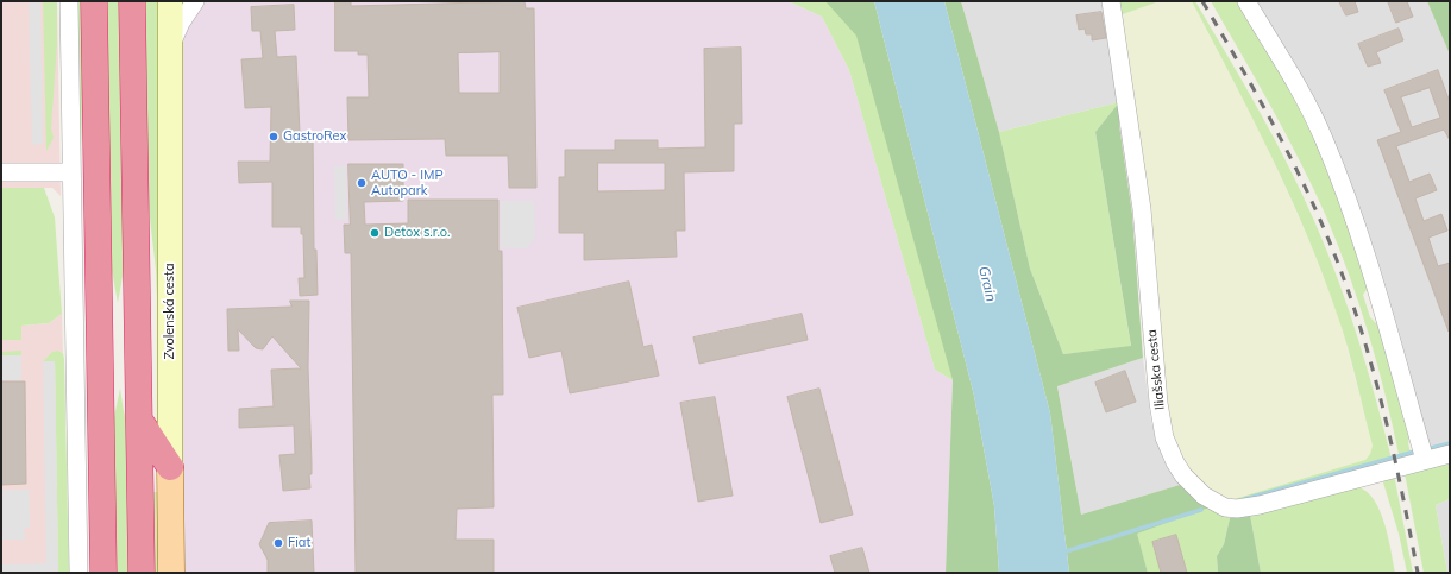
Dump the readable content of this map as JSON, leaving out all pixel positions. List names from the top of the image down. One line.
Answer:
{"streets":{"main road":["Zvolenská cesta"],"street":["Iliašska cesta"]},"water":["Grain"],"places":["GastroRex","AUTO - IMP Autopark","Detox s.r.o.","Fiat"]}
